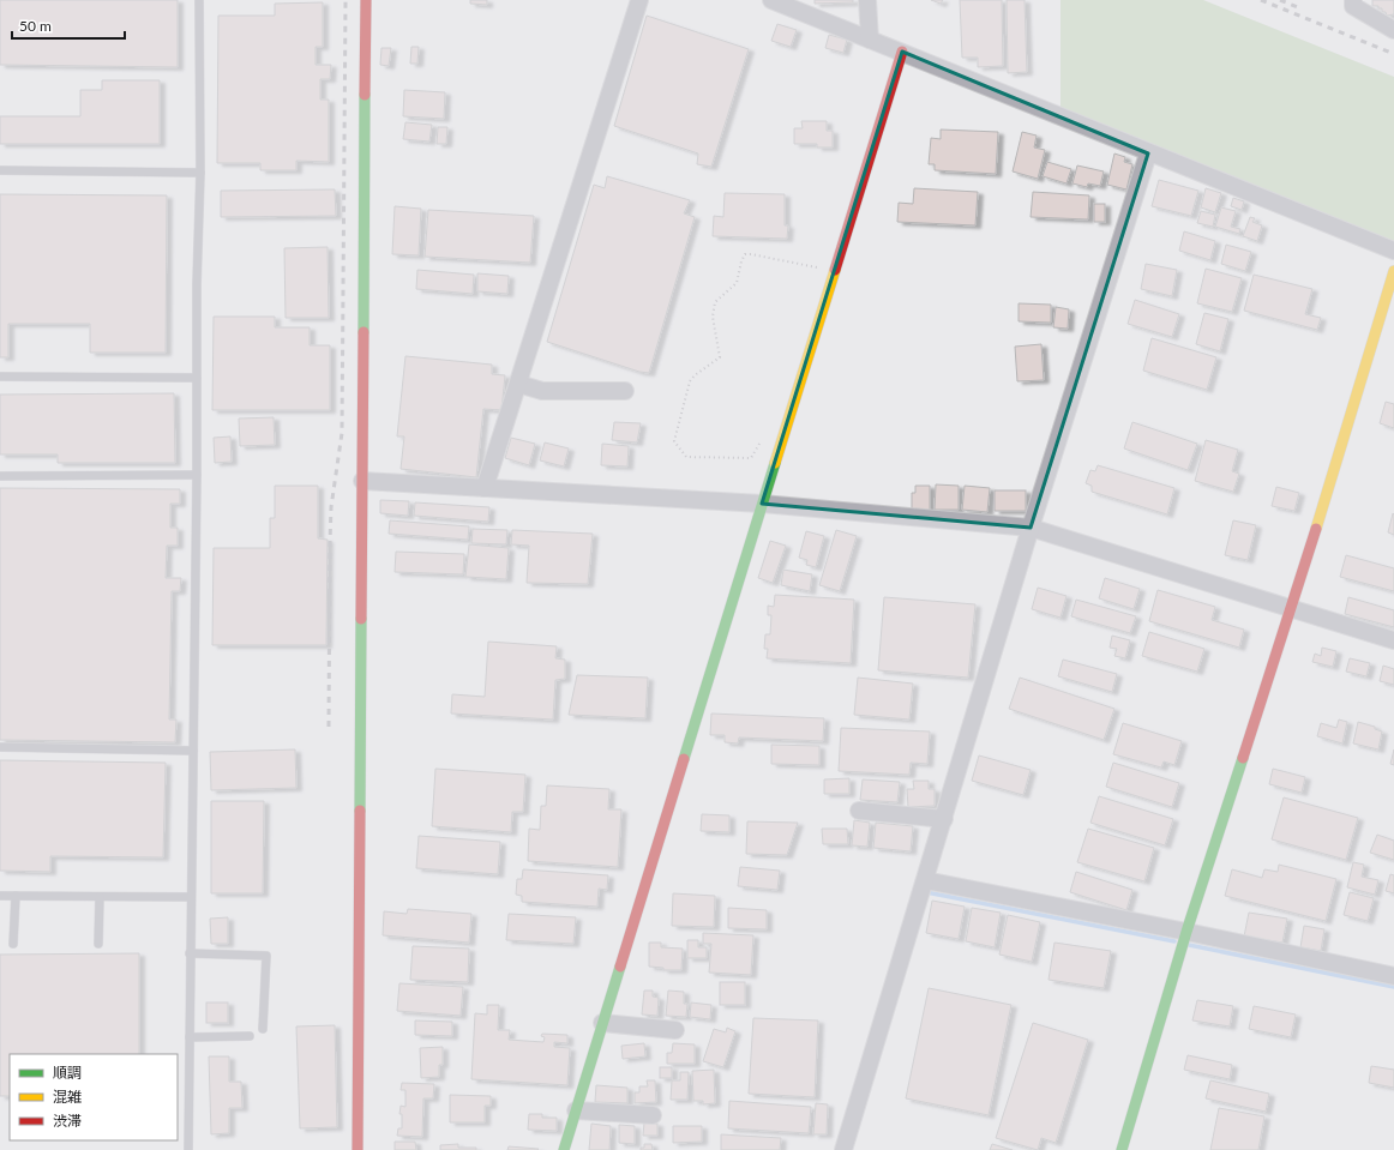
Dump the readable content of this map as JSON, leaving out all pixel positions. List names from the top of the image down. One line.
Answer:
{"legend":["順調","混雑","渋滞"],"scale_bar":"50 m"}
